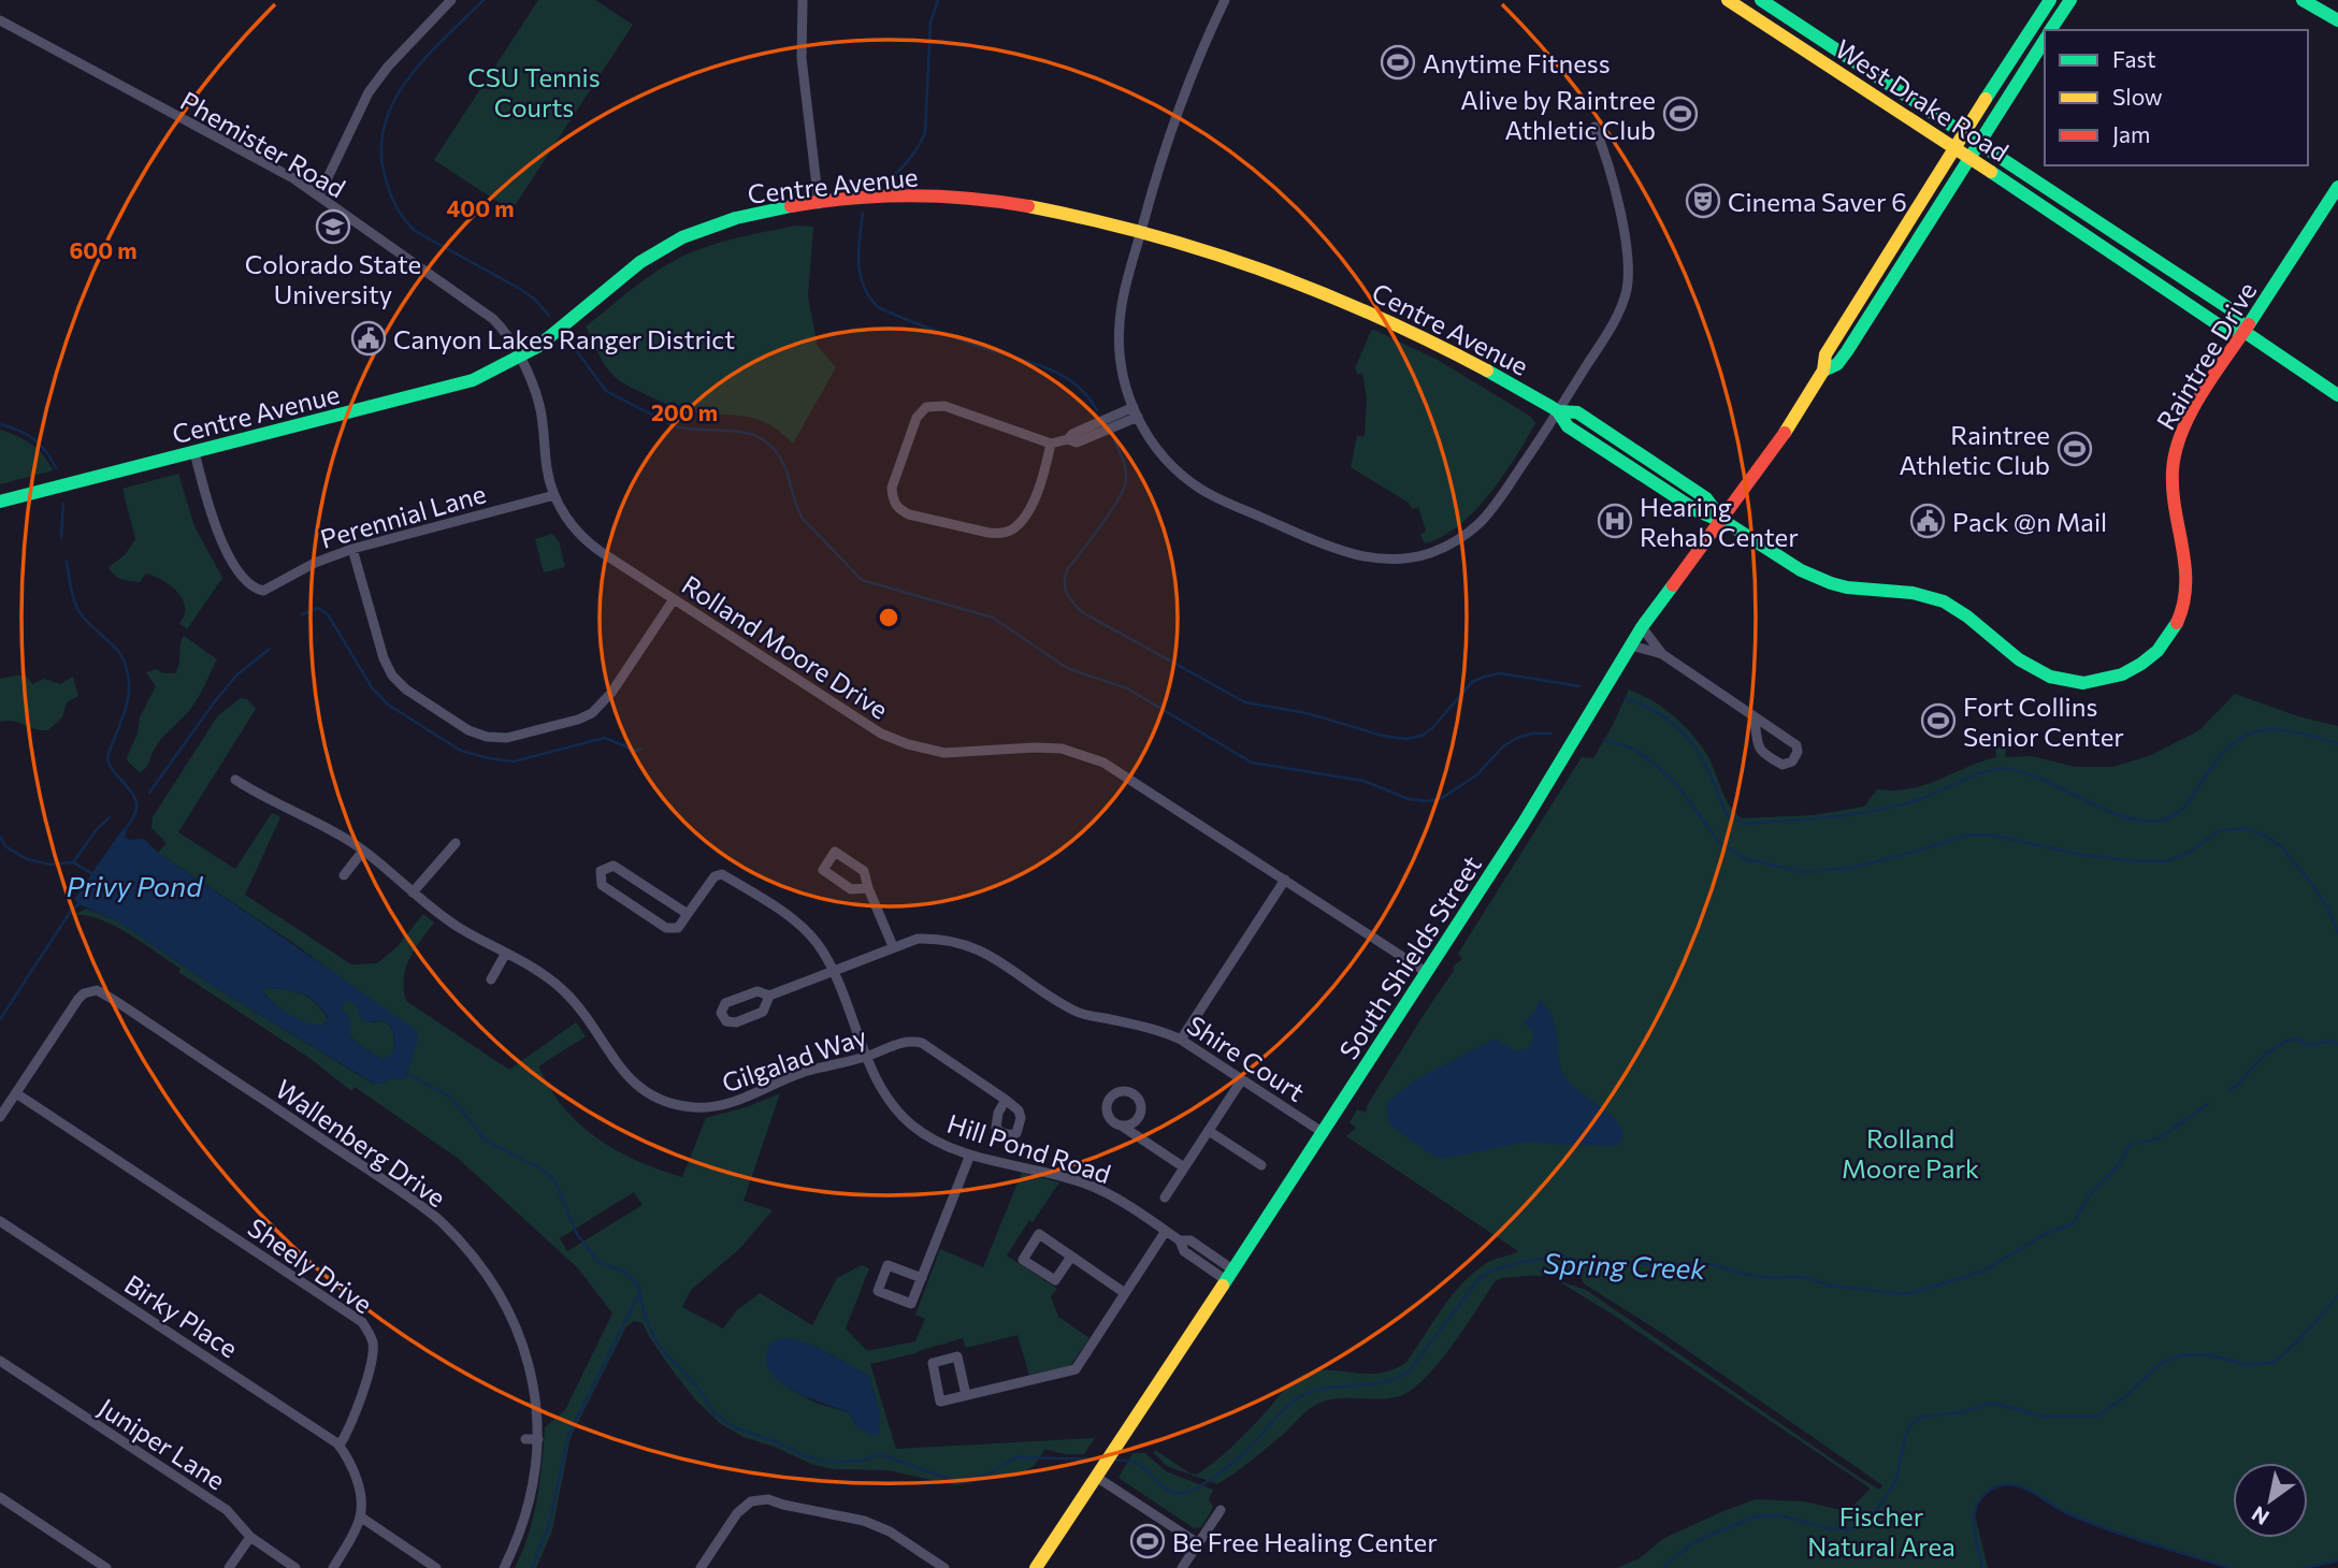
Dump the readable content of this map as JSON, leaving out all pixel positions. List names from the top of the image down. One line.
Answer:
{"streets":{"main road":["West Drake Road","Centre Avenue","Raintree Drive","South Shields Street"],"street":["Phemister Road","Perennial Lane","Rolland Moore Drive","Shire Court","Gilgalad Way","Wallenberg Drive","Hill Pond Road","Sheely Drive","Birky Place","Juniper Lane"]},"crossings":[["West Drake Road","Raintree Drive"],["West Drake Road","South Shields Street"],["Phemister Road","Centre Avenue"],["Phemister Road","Rolland Moore Drive"],["Centre Avenue","Raintree Drive"],["Centre Avenue","Perennial Lane"],["Centre Avenue","Rolland Moore Drive"],["Centre Avenue","South Shields Street"],["Raintree Drive","South Shields Street"],["Perennial Lane","Rolland Moore Drive"],["Rolland Moore Drive","South Shields Street"],["South Shields Street","Shire Court"],["South Shields Street","Hill Pond Road"],["Shire Court","Hill Pond Road"],["Gilgalad Way","Hill Pond Road"],["Wallenberg Drive","Sheely Drive"],["Sheely Drive","Birky Place"]],"water":["Privy Pond","Spring Creek"],"parks":["CSU Tennis Courts","Rolland Moore Park","Fischer Natural Area"],"places":{"sports":["Anytime Fitness","Alive by Raintree Athletic Club","Raintree Athletic Club","Fort Collins Senior Center","Be Free Healing Center"],"theatre":["Cinema Saver 6"],"school or university":["Colorado State University"],"public building":["Canyon Lakes Ranger District","Pack @n Mail"],"hospital":["Hearing Rehab Center"]},"legend":["Fast","Slow","Jam"],"north":"bottom left","rings":["400 m","600 m","200 m"]}
